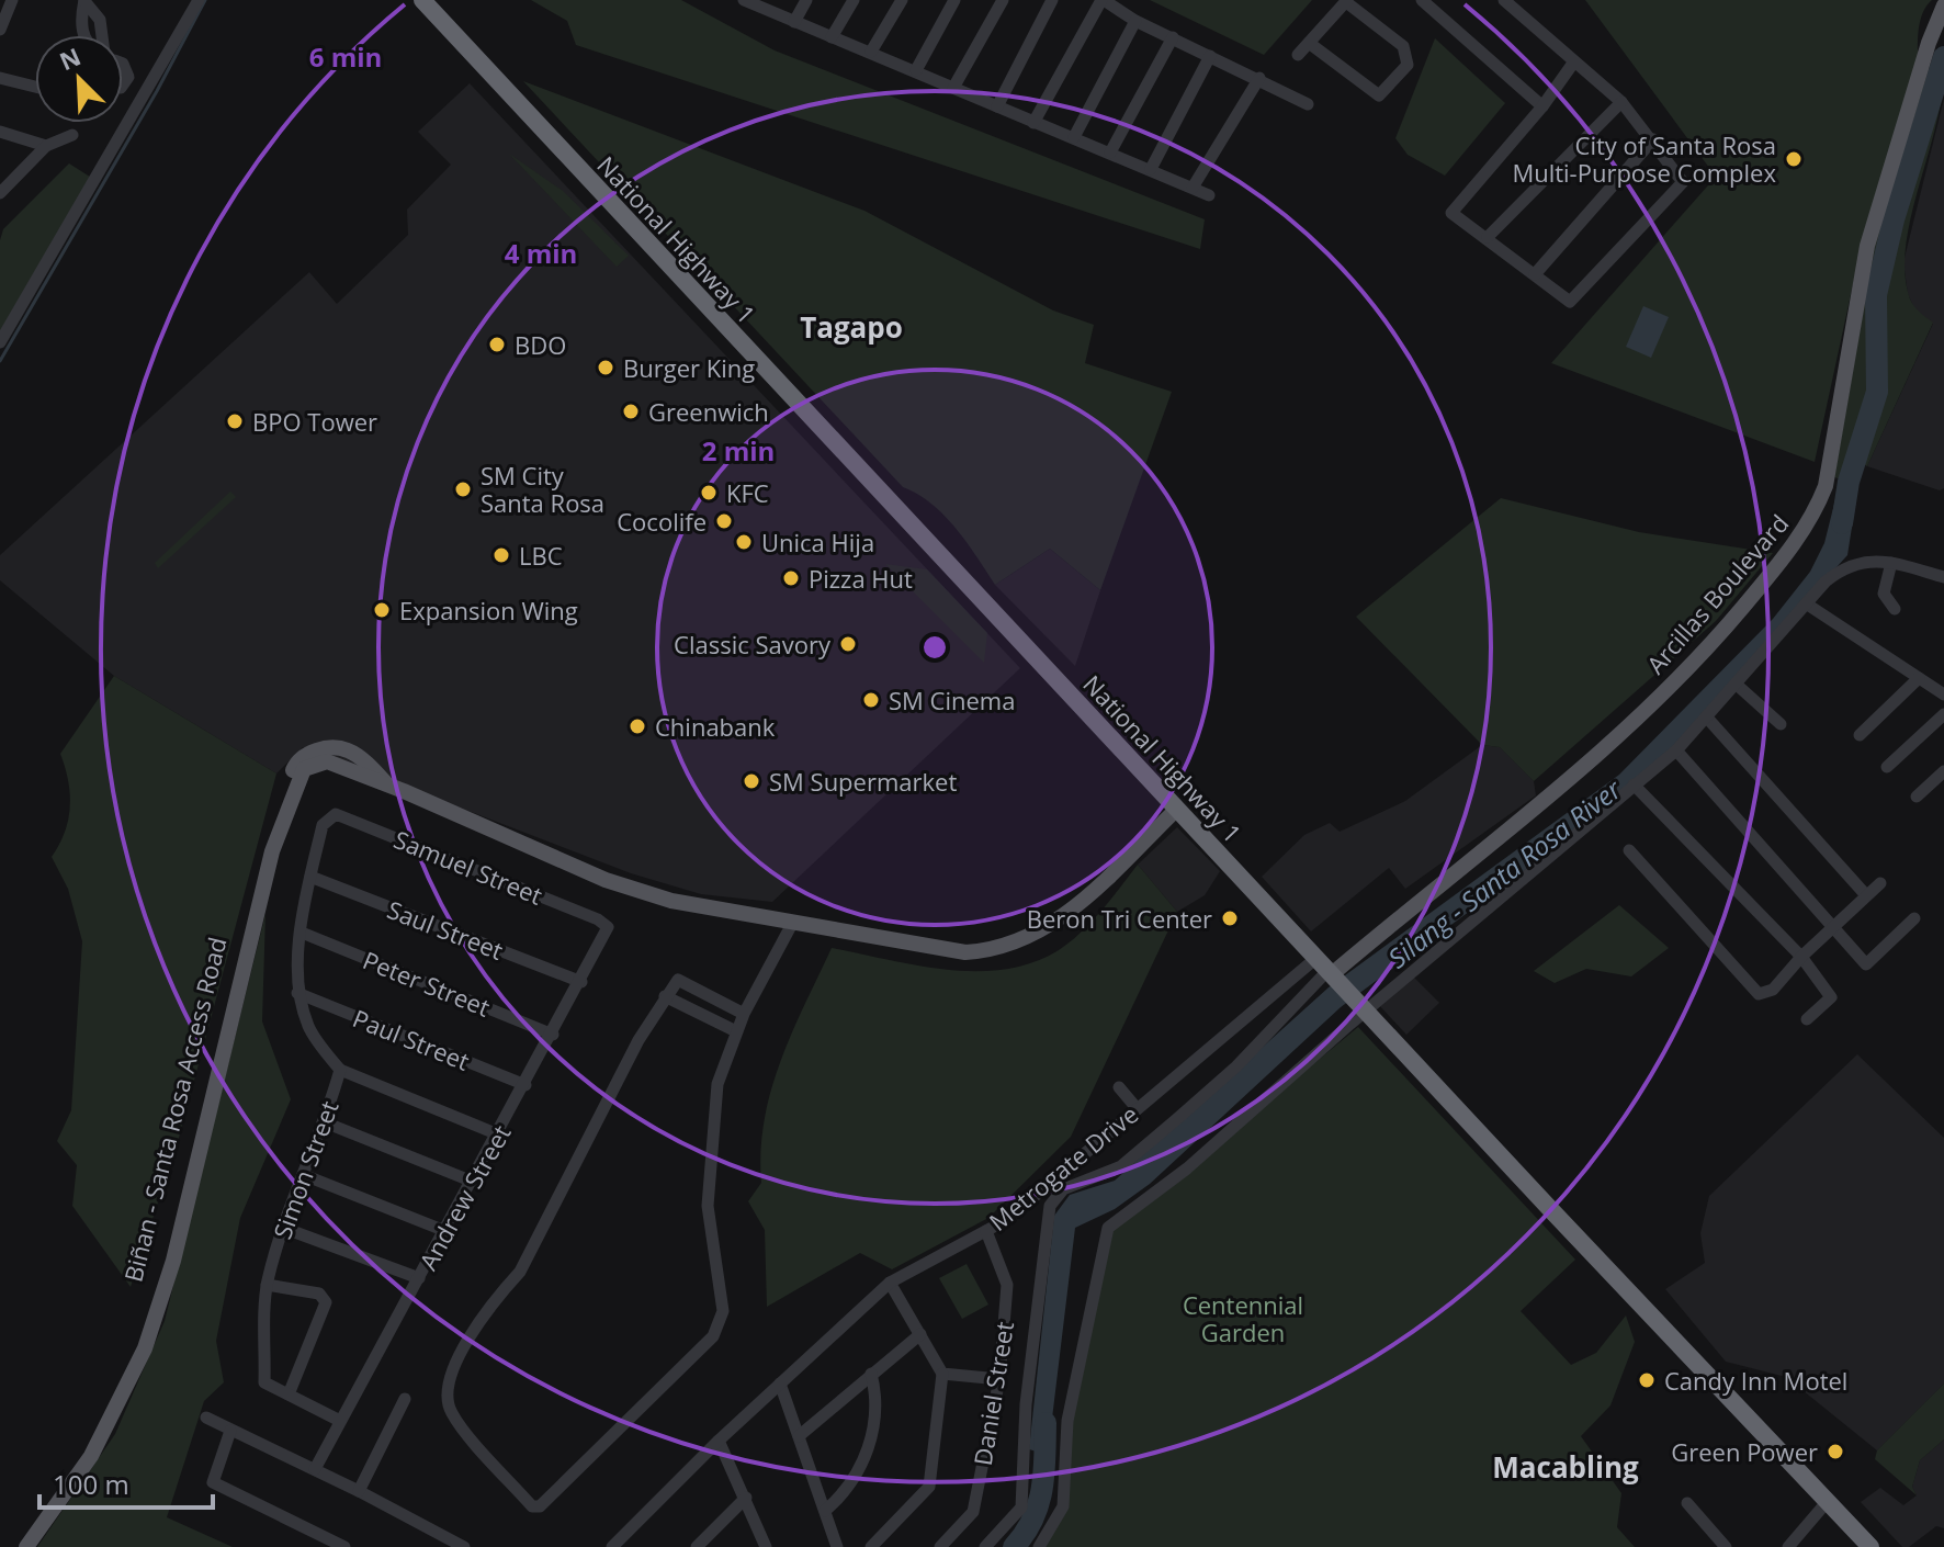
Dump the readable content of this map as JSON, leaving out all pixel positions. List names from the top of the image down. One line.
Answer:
{"streets":{"highway":["National Highway 1"],"main road":["Arcillas Boulevard","Biñan - Santa Rosa Access Road"],"street":["Samuel Street","Saul Street","Peter Street","Paul Street","Metrogate Drive","Simon Street","Andrew Street","Daniel Street"]},"crossings":[["National Highway 1","Arcillas Boulevard"],["National Highway 1","Biñan - Santa Rosa Access Road"],["National Highway 1","Metrogate Drive"],["Arcillas Boulevard","Metrogate Drive"],["Samuel Street","Simon Street"],["Samuel Street","Andrew Street"],["Saul Street","Simon Street"],["Saul Street","Andrew Street"],["Peter Street","Simon Street"],["Peter Street","Andrew Street"],["Paul Street","Simon Street"],["Paul Street","Andrew Street"],["Metrogate Drive","Daniel Street"]],"districts":["Tagapo","Macabling"],"water":["Silang - Santa Rosa River"],"parks":["Centennial Garden"],"places":["City of Santa Rosa Multi-Purpose Complex","BDO","Burger King","Greenwich","BPO Tower","SM City Santa Rosa","KFC","Cocolife","Unica Hija","LBC","Pizza Hut","Expansion Wing","Classic Savory","SM Cinema","Chinabank","SM Supermarket","Beron Tri Center","Candy Inn Motel","Green Power"],"scale_bar":"100 m","north":"top left","rings":["6 min","4 min","2 min"]}
